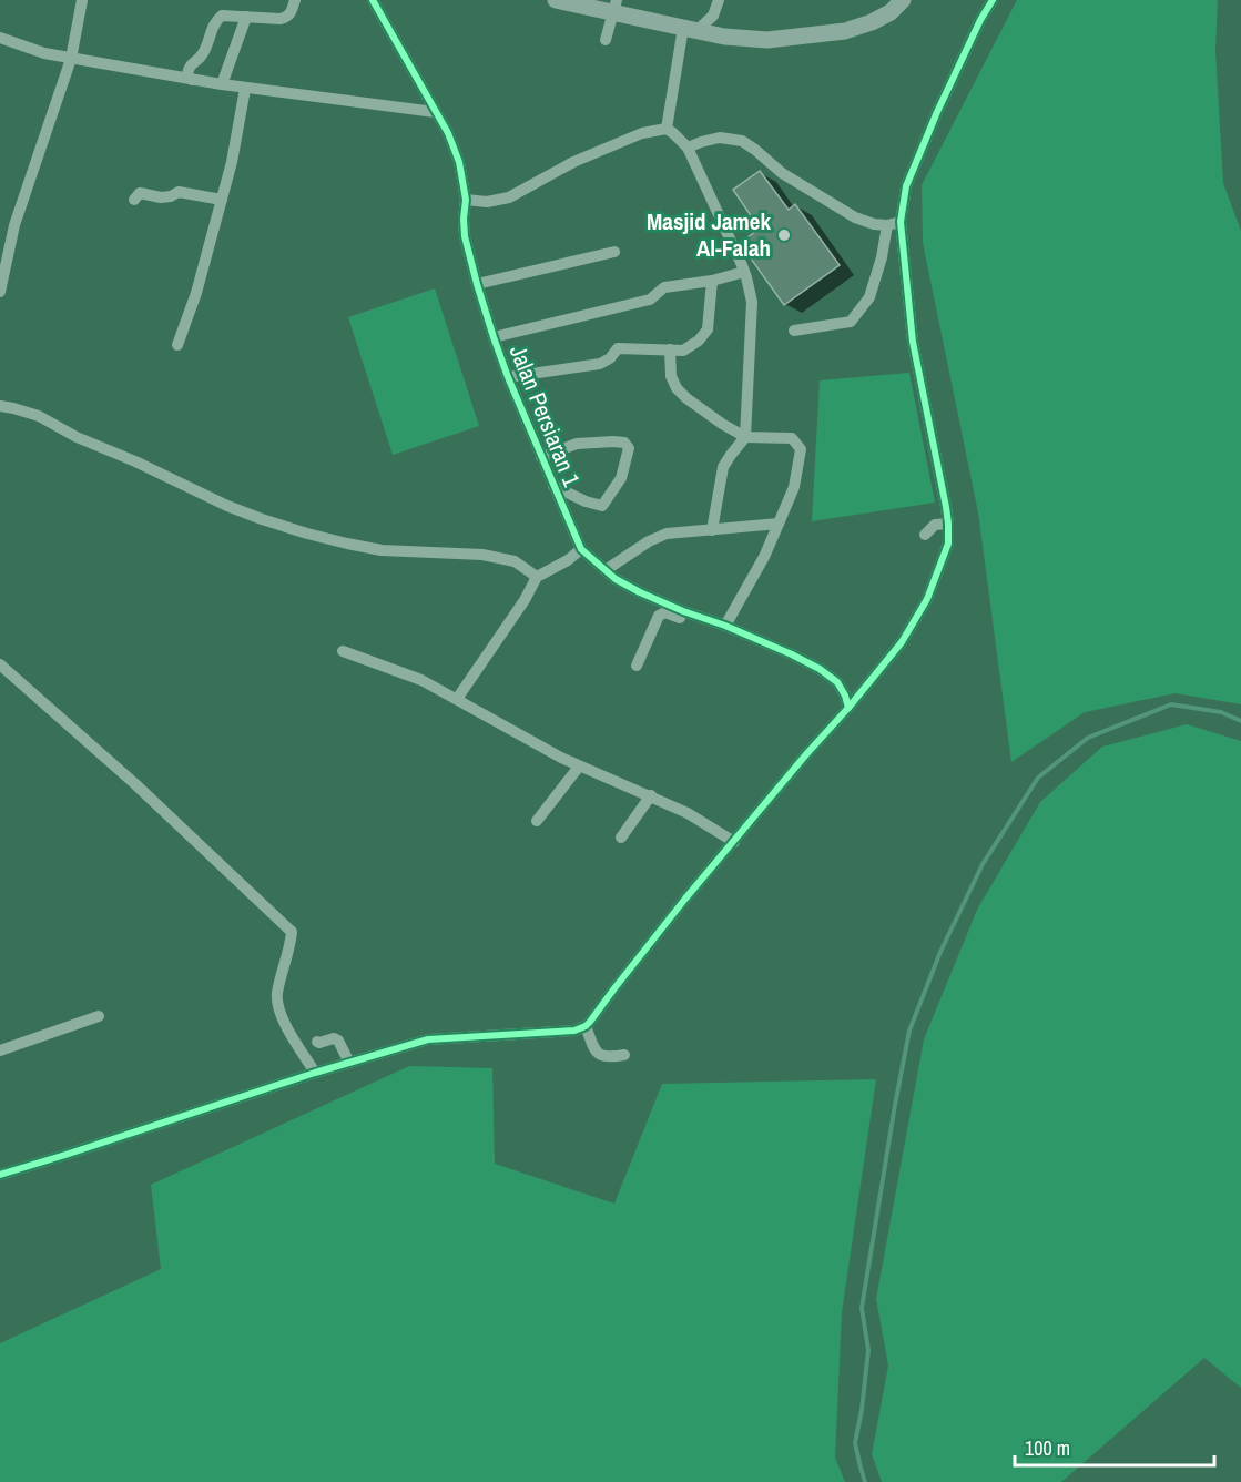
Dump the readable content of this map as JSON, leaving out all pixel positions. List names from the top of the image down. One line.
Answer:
{"streets":{"street":["Jalan Persiaran 1"]},"places":["Masjid Jamek Al-Falah"],"scale_bar":"100 m"}
